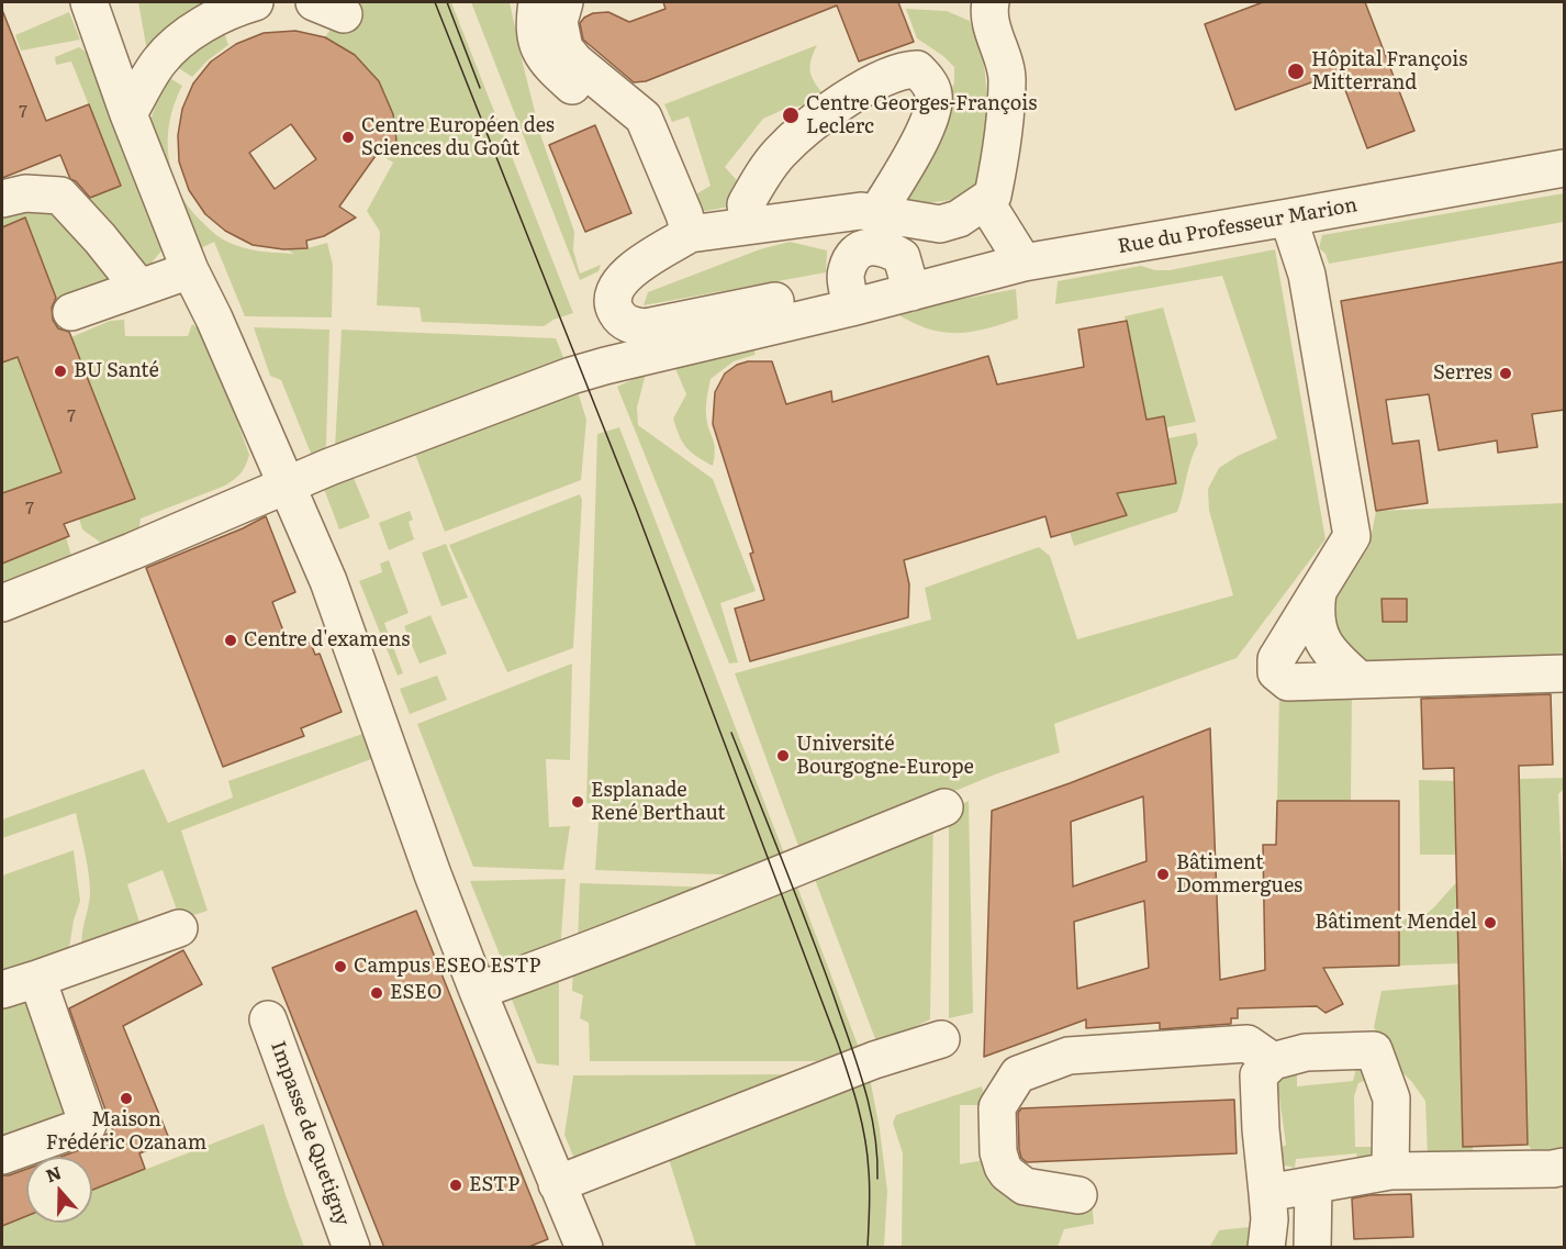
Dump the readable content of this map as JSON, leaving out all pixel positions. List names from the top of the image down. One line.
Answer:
{"streets":{"street":["Rue du Professeur Marion","Impasse de Quetigny"]},"places":["Hôpital François Mitterrand","Centre Georges-François Leclerc","Centre Européen des Sciences du Goût","BU Santé","Serres","Centre d'examens","Université Bourgogne-Europe","Esplanade René Berthaut","Bâtiment Dommergues","Bâtiment Mendel","Campus ESEO ESTP","ESEO","Maison Frédéric Ozanam","ESTP"],"house_numbers":["7","7","7"],"north":"top"}
